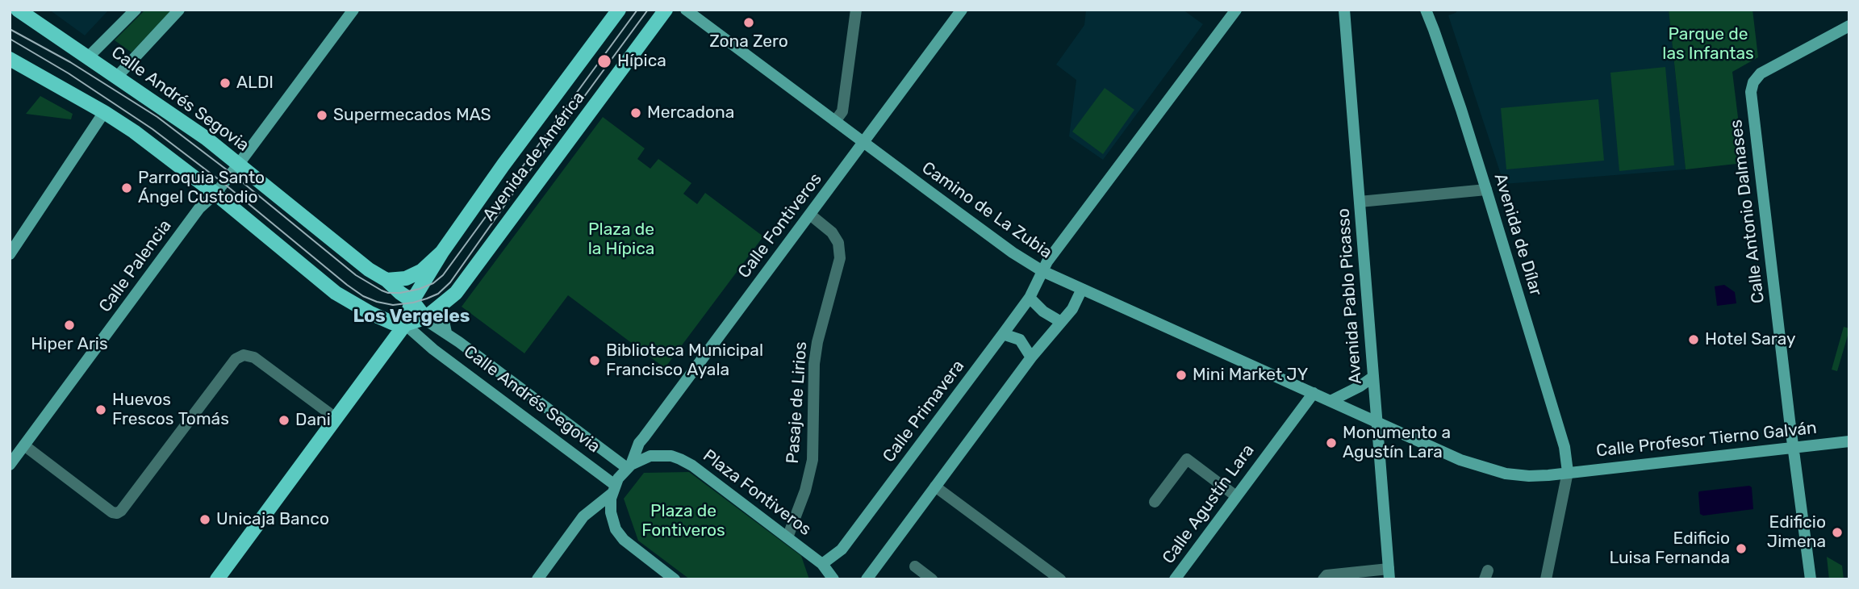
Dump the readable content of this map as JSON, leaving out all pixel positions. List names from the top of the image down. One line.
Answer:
{"streets":{"main road":["Calle Andrés Segovia","Avenida de América","Camino de La Zubia","Calle Antonio Dalmases","Calle Fontiveros","Avenida de Dílar","Calle Palencia","Avenida Pablo Picasso","Calle Primavera","Calle Profesor Tierno Galván","Plaza Fontiveros","Calle Agustín Lara"],"street":["Pasaje de Lirios"]},"crossings":[["Calle Andrés Segovia","Avenida de América"],["Calle Andrés Segovia","Calle Fontiveros"],["Calle Andrés Segovia","Calle Palencia"],["Calle Andrés Segovia","Plaza Fontiveros"],["Camino de La Zubia","Calle Fontiveros"],["Camino de La Zubia","Avenida de Dílar"],["Camino de La Zubia","Avenida Pablo Picasso"],["Camino de La Zubia","Calle Primavera"],["Camino de La Zubia","Calle Profesor Tierno Galván"],["Camino de La Zubia","Calle Agustín Lara"],["Calle Antonio Dalmases","Calle Profesor Tierno Galván"],["Calle Fontiveros","Pasaje de Lirios"],["Calle Fontiveros","Plaza Fontiveros"],["Avenida de Dílar","Calle Profesor Tierno Galván"],["Pasaje de Lirios","Plaza Fontiveros"],["Calle Primavera","Plaza Fontiveros"]],"districts":["Los Vergeles"],"parks":["Parque de las Infantas","Plaza de la Hípica","Plaza de Fontiveros"],"places":["Zona Zero","Hípica","ALDI","Mercadona","Supermecados MAS","Parroquia Santo Ángel Custodio","Hiper Aris","Hotel Saray","Biblioteca Municipal Francisco Ayala","Mini Market JY","Huevos Frescos Tomás","Dani","Monumento a Agustín Lara","Unicaja Banco","Edificio Jimena","Edificio Luisa Fernanda"]}
